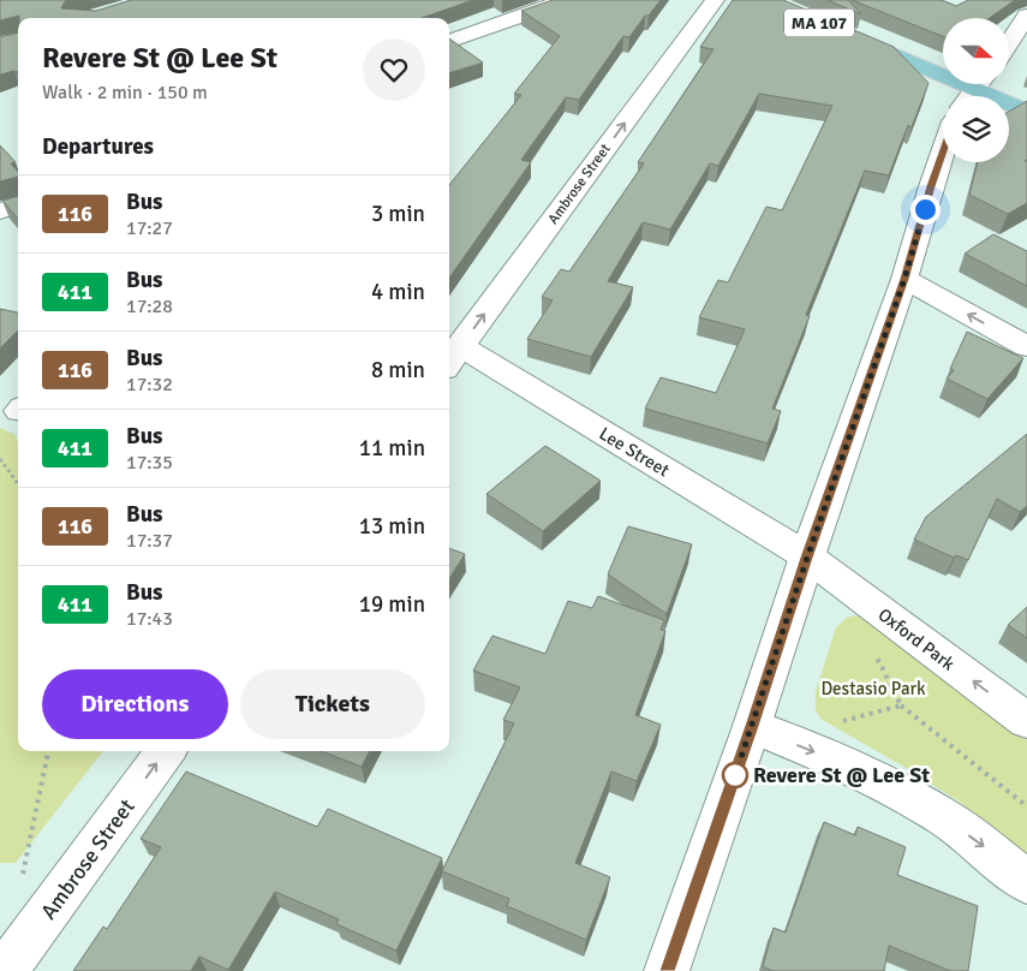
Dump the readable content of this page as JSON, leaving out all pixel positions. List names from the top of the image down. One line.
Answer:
{"streets":{"main road":["MA 107"],"street":["Ambrose Street","Lee Street","Oxford Park"]},"crossings":[["Ambrose Street","Lee Street"],["Lee Street","Oxford Park"]],"one_way":["Ambrose Street"],"parks":["Destasio Park"],"places":["Revere St @ Lee St"],"lines":["bus line 116"],"north":"right","page":{"heading":[["Revere St @ Lee St","Walk · 2 min · 150 m"],"Departures"],"list":[{"mark":"116","name":"Bus","note":"17:27","value":"3 min"},{"mark":"411","name":"Bus","note":"17:28","value":"4 min"},{"mark":"116","name":"Bus","note":"17:32","value":"8 min"},{"mark":"411","name":"Bus","note":"17:35","value":"11 min"},{"mark":"116","name":"Bus","note":"17:37","value":"13 min"},{"mark":"411","name":"Bus","note":"17:43","value":"19 min"}],"buttons":["Directions","Tickets"]}}
